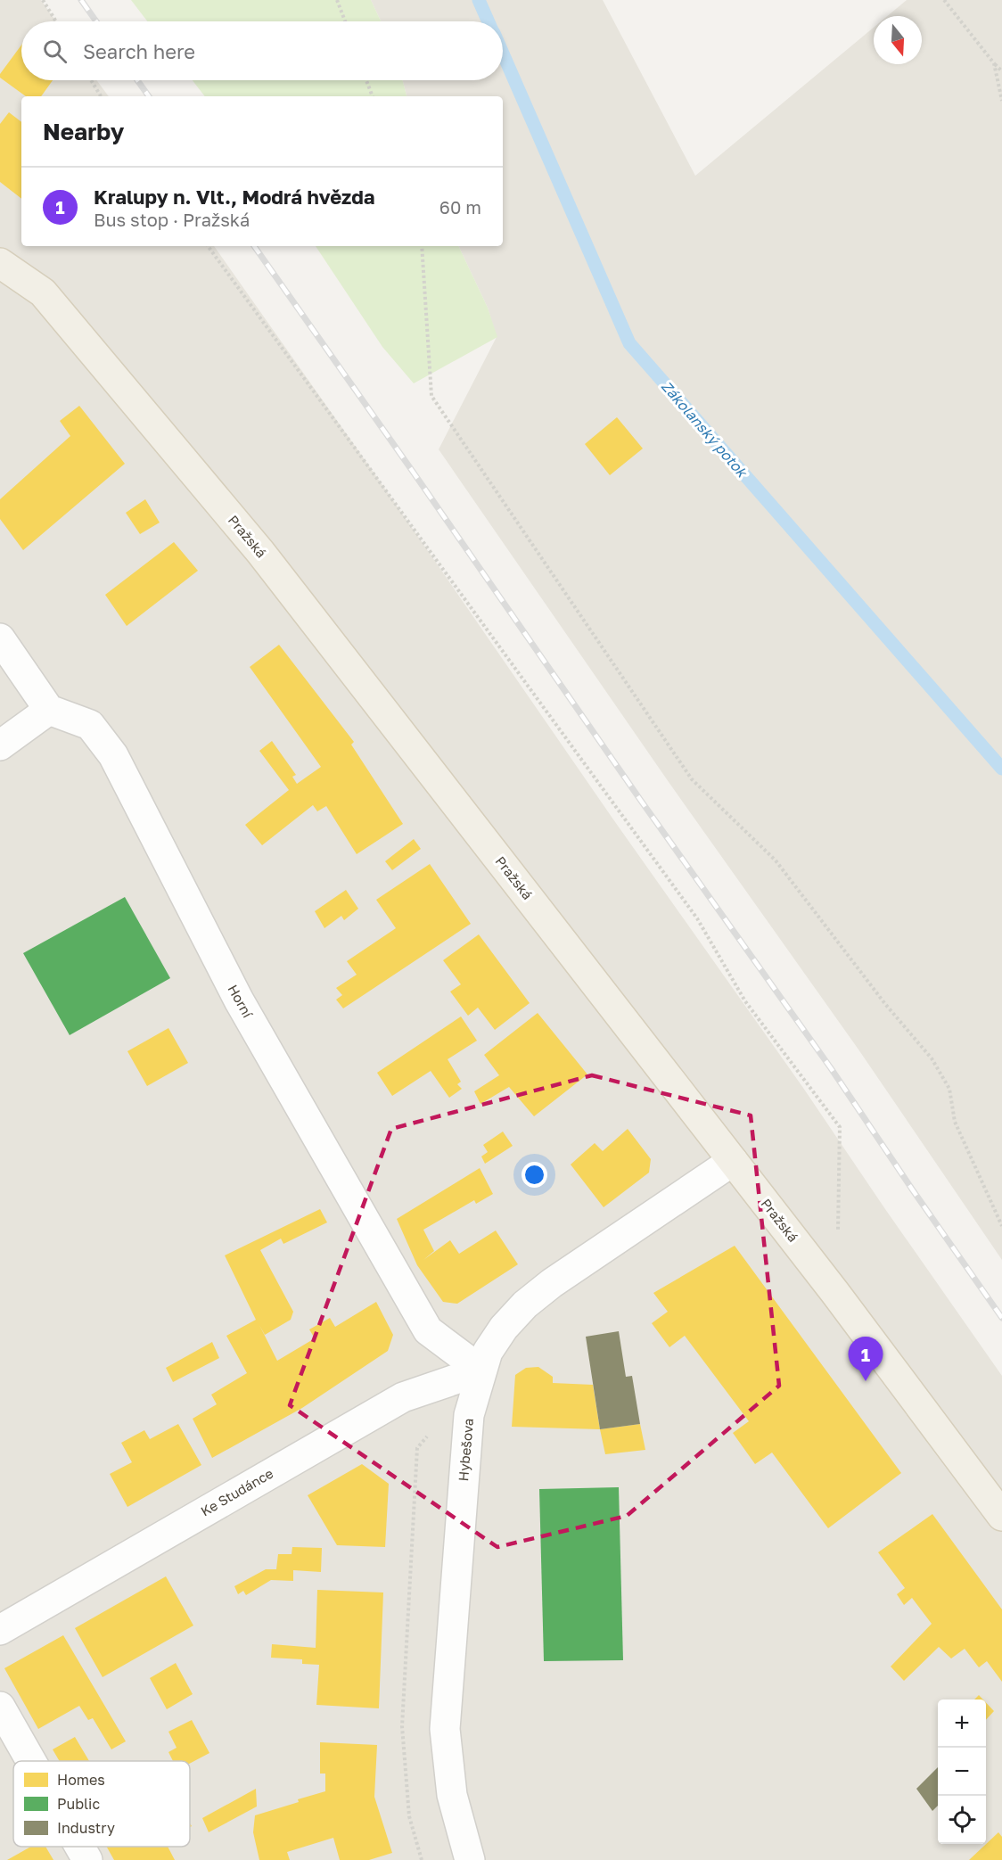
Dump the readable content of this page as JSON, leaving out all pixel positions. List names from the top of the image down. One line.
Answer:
{"streets":{"main road":["Pražská"],"street":["Horní","Hybešova","Ke Studánce"]},"crossings":[["Pražská","Hybešova"],["Horní","Hybešova"],["Horní","Ke Studánce"],["Hybešova","Ke Studánce"]],"water":["Zákolanský potok"],"legend":["Homes","Public","Industry"],"north":"bottom","page":{"search":"Search here","heading":"Nearby","list":[{"mark":"1","name":"Kralupy n. Vlt., Modrá hvězda","note":"Bus stop · Pražská","value":"60 m"}],"pins":"1","map_buttons":["+","−"]}}
